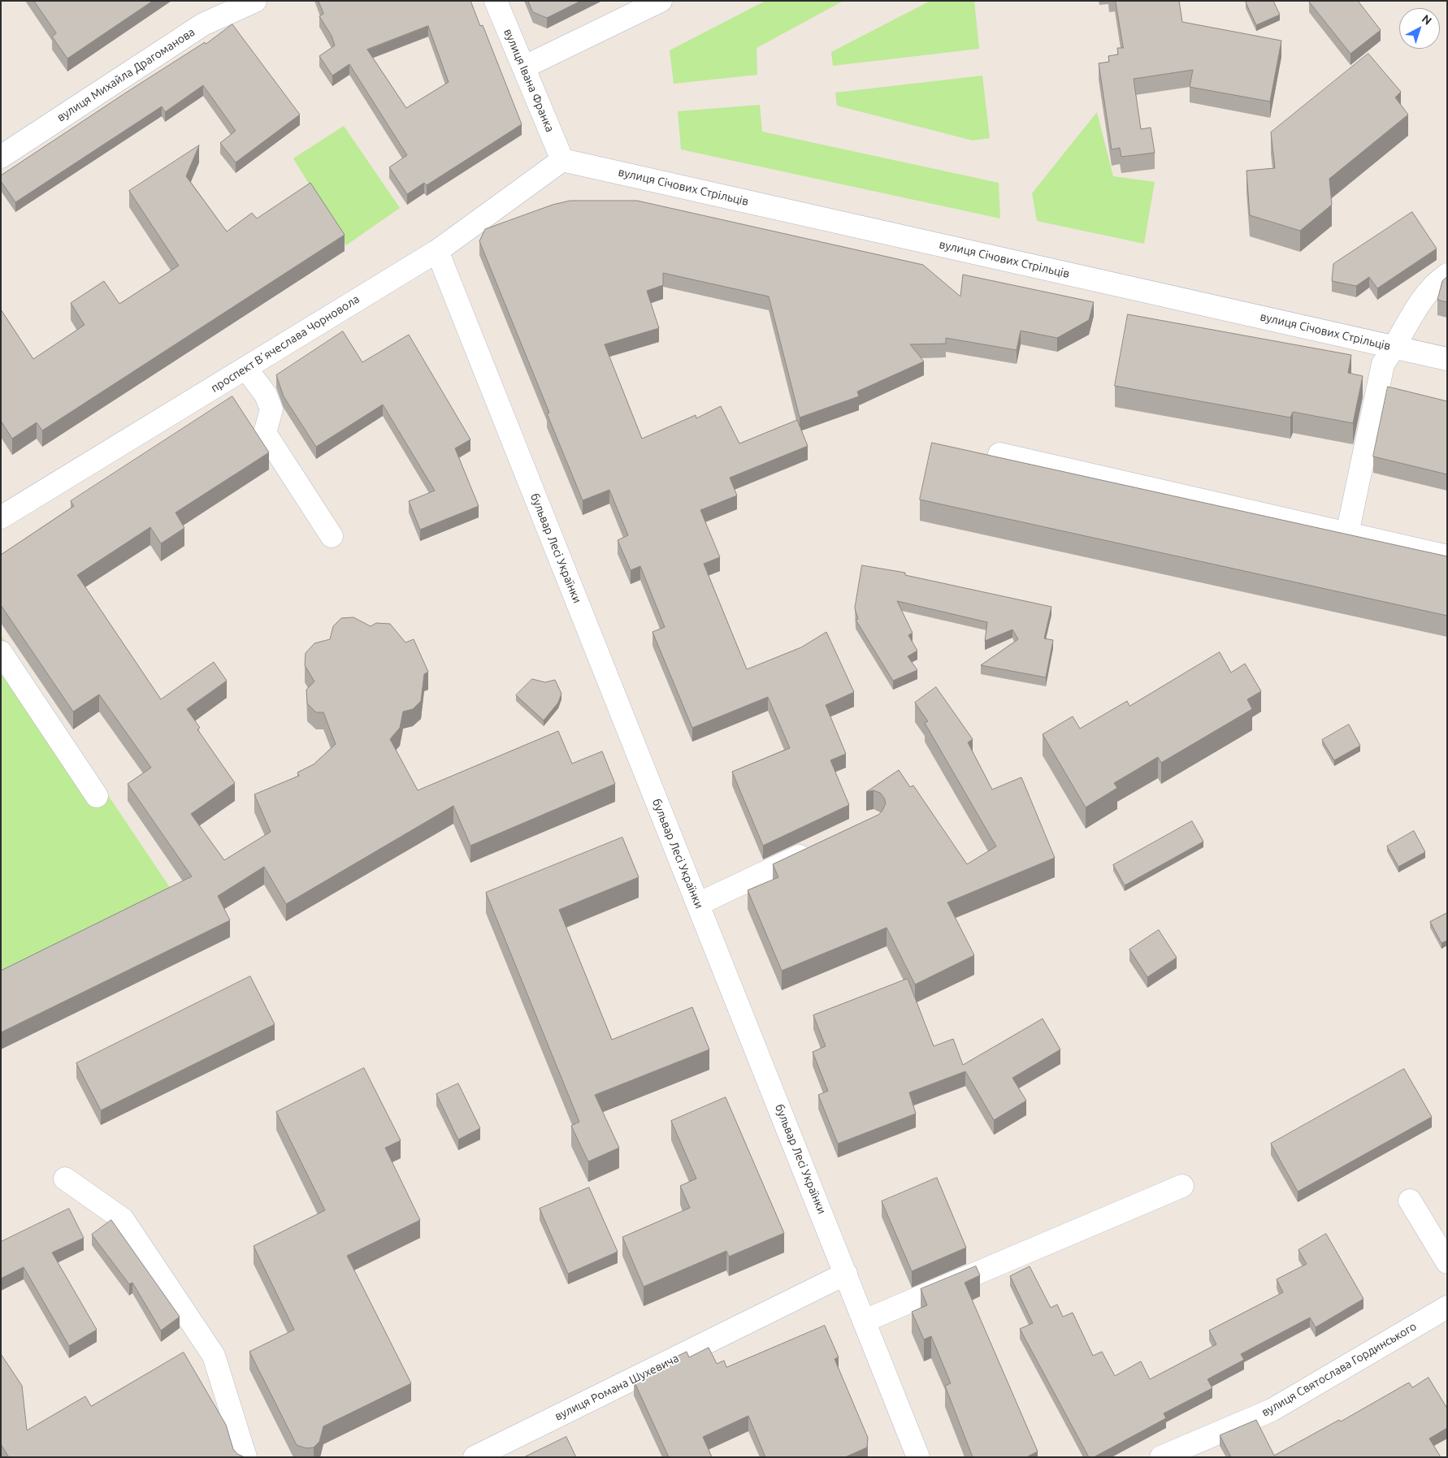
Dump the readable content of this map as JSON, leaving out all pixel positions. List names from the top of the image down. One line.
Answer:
{"streets":{"street":["вулиця Михайла Драгоманова","вулиця Івана Франка","вулиця Січових Стрільців","проспект Вʼячеслава Чорновола","бульвар Лесі Українки","вулиця Святослава Гординського","вулиця Романа Шухевича"]},"crossings":[["вулиця Івана Франка","вулиця Січових Стрільців"],["вулиця Івана Франка","проспект Вʼячеслава Чорновола"],["вулиця Січових Стрільців","проспект Вʼячеслава Чорновола"],["проспект Вʼячеслава Чорновола","бульвар Лесі Українки"],["бульвар Лесі Українки","вулиця Романа Шухевича"]],"north":"top right"}
